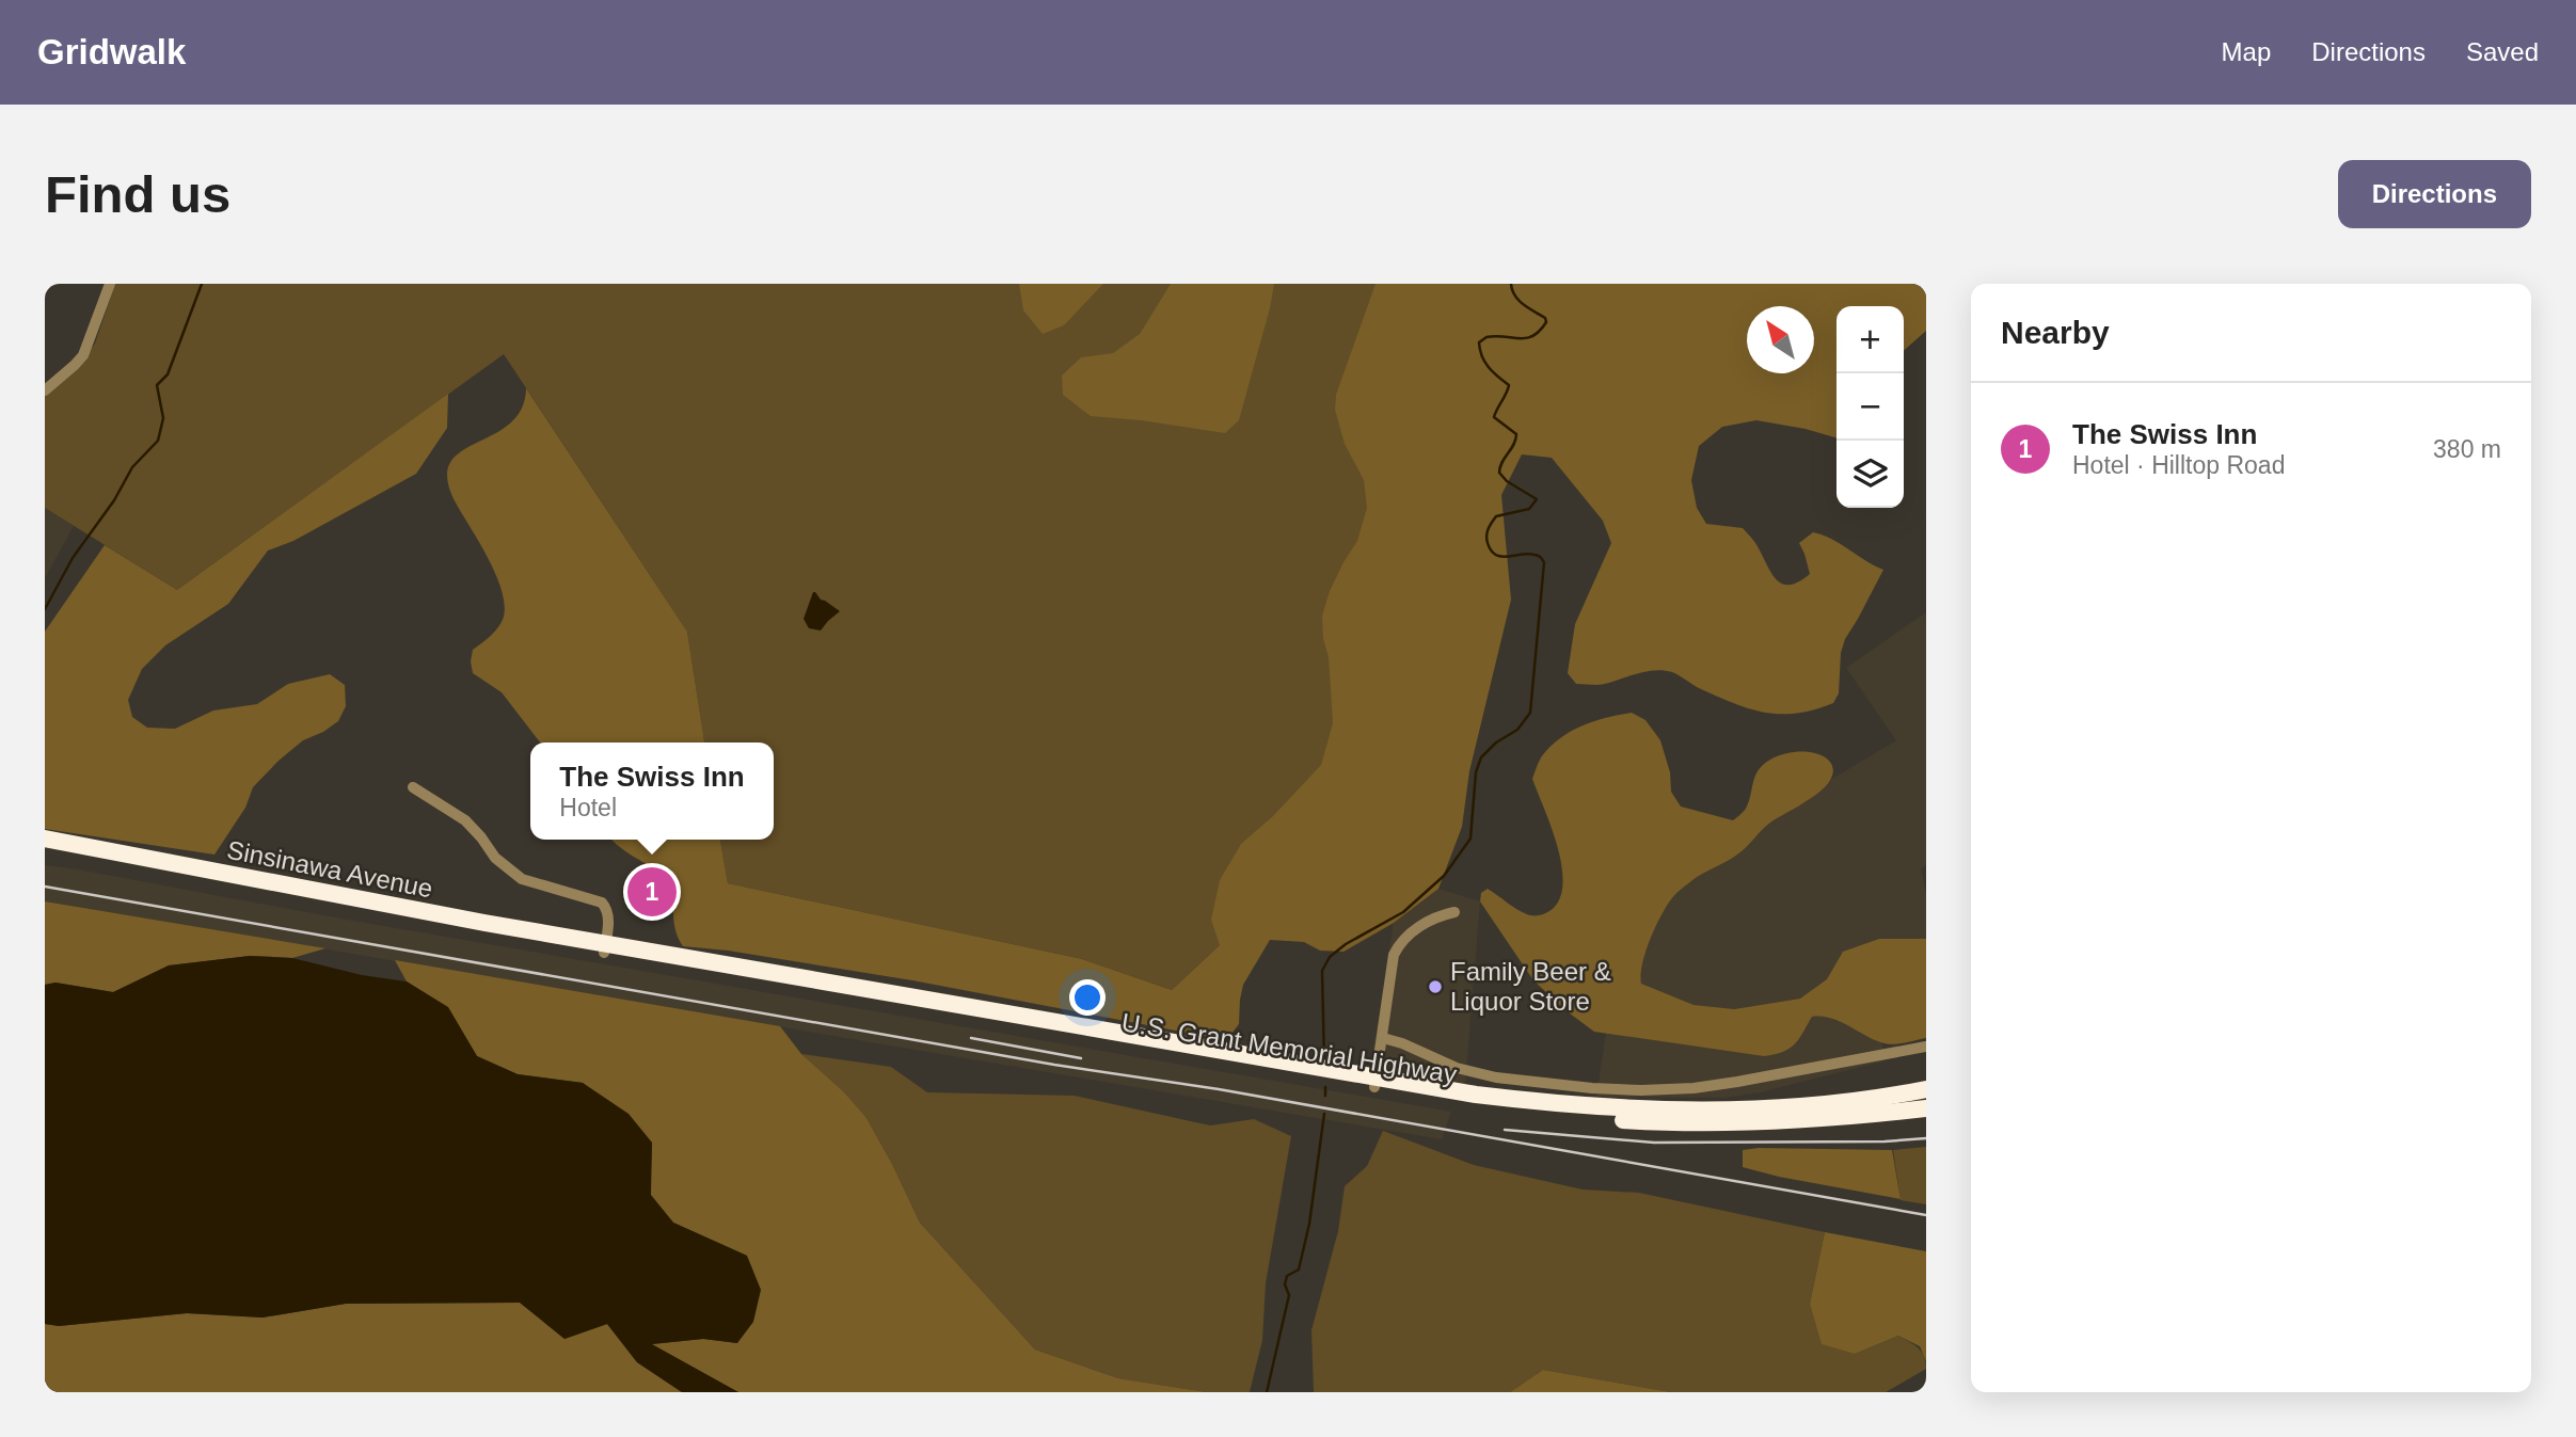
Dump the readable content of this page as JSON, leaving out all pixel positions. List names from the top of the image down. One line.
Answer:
{"streets":{"highway":["Sinsinawa Avenue","U.S. Grant Memorial Highway"]},"crossings":[["Sinsinawa Avenue","U.S. Grant Memorial Highway"]],"places":["Family Beer & Liquor Store"],"north":"top left","page":{"header":"Gridwalk","nav":["Map","Directions","Saved"],"buttons":"Directions","title":"Find us","heading":"Nearby","map_buttons":["+","−"],"list":[{"mark":"1","name":"The Swiss Inn","note":"Hotel · Hilltop Road","value":"380 m"}],"popup":["The Swiss Inn","Hotel"],"pins":"1"}}
